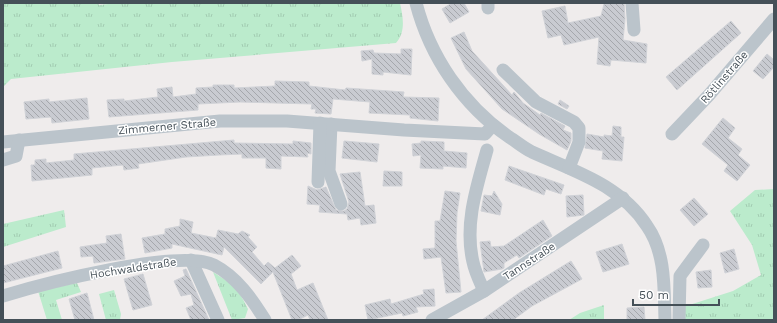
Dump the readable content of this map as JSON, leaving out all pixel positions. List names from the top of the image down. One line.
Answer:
{"streets":{"street":["Rötlinstraße","Zimmerner Straße","Tannstraße","Hochwaldstraße"]},"scale_bar":"50 m"}
